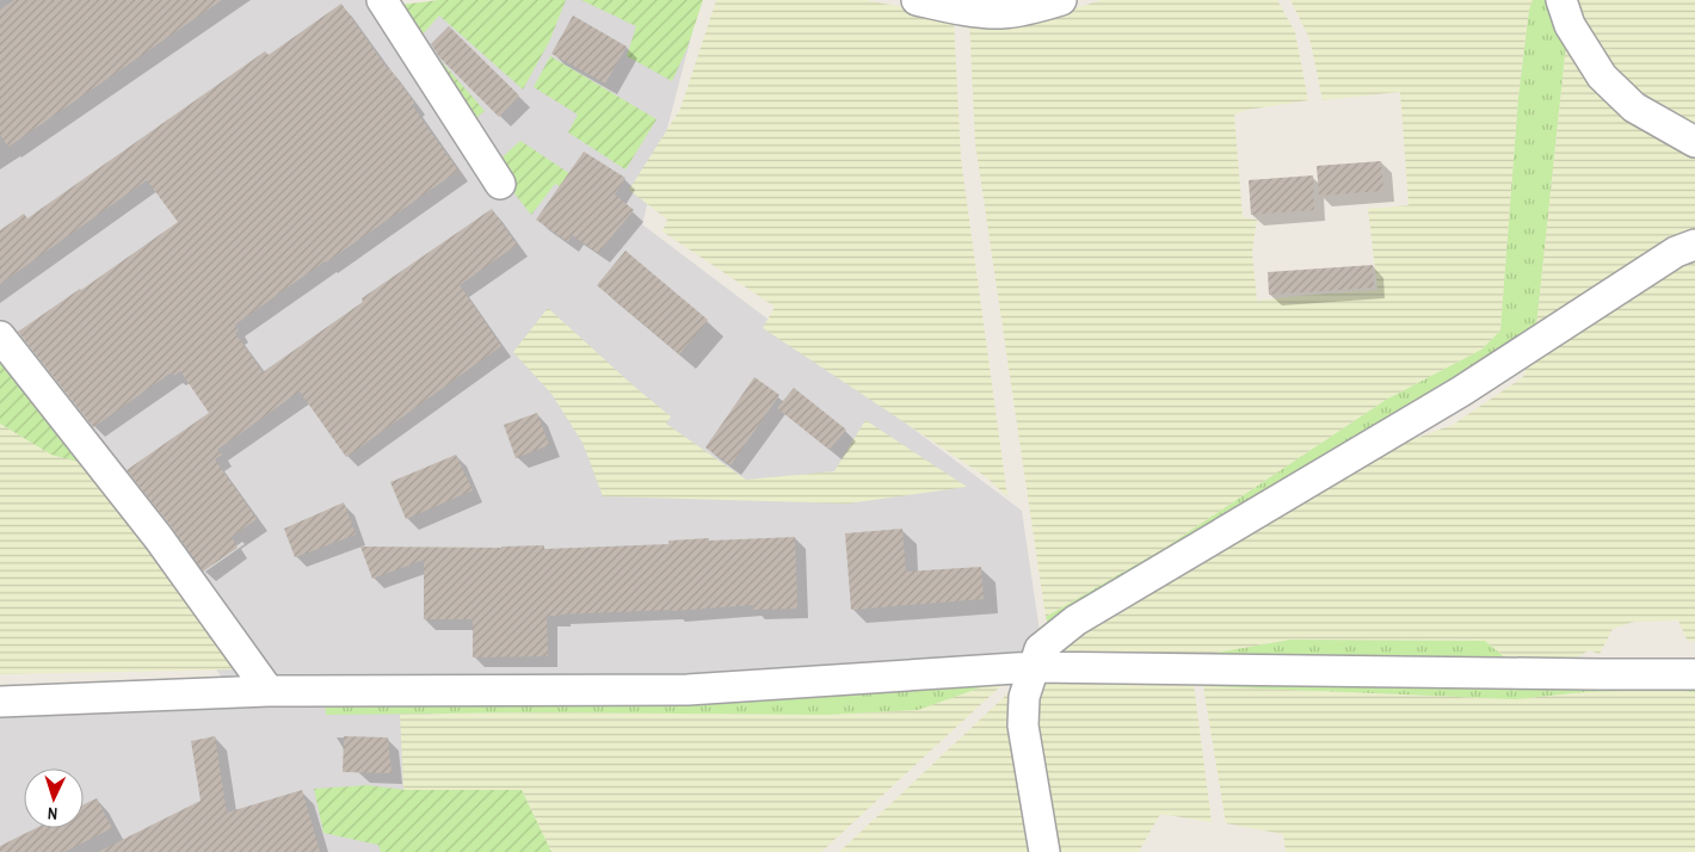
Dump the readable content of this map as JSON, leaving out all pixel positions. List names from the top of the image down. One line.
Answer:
{"north":"bottom"}
